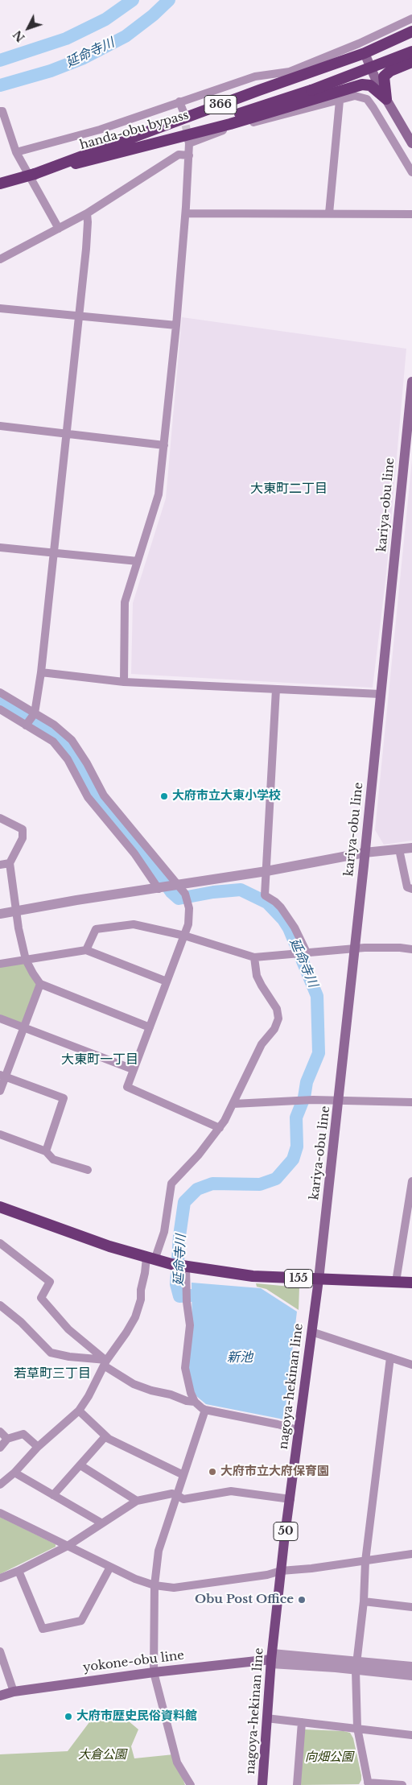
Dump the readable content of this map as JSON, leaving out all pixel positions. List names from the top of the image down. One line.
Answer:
{"streets":{"highway":["366","handa-obu bypass","155"],"main road":["kariya-obu line","nagoya-hekinan line","50","yokone-obu line"]},"crossings":[["366","handa-obu bypass"],["kariya-obu line","155"],["kariya-obu line","nagoya-hekinan line"],["155","nagoya-hekinan line"],["nagoya-hekinan line","yokone-obu line"]],"districts":["大東町二丁目","大東町一丁目","若草町三丁目"],"water":["延命寺川","新池"],"parks":["大倉公園","向畑公園"],"places":["大府市立大東小学校","大府市立大府保育園","Obu Post Office","大府市歴史民俗資料館"],"north":"bottom left"}
